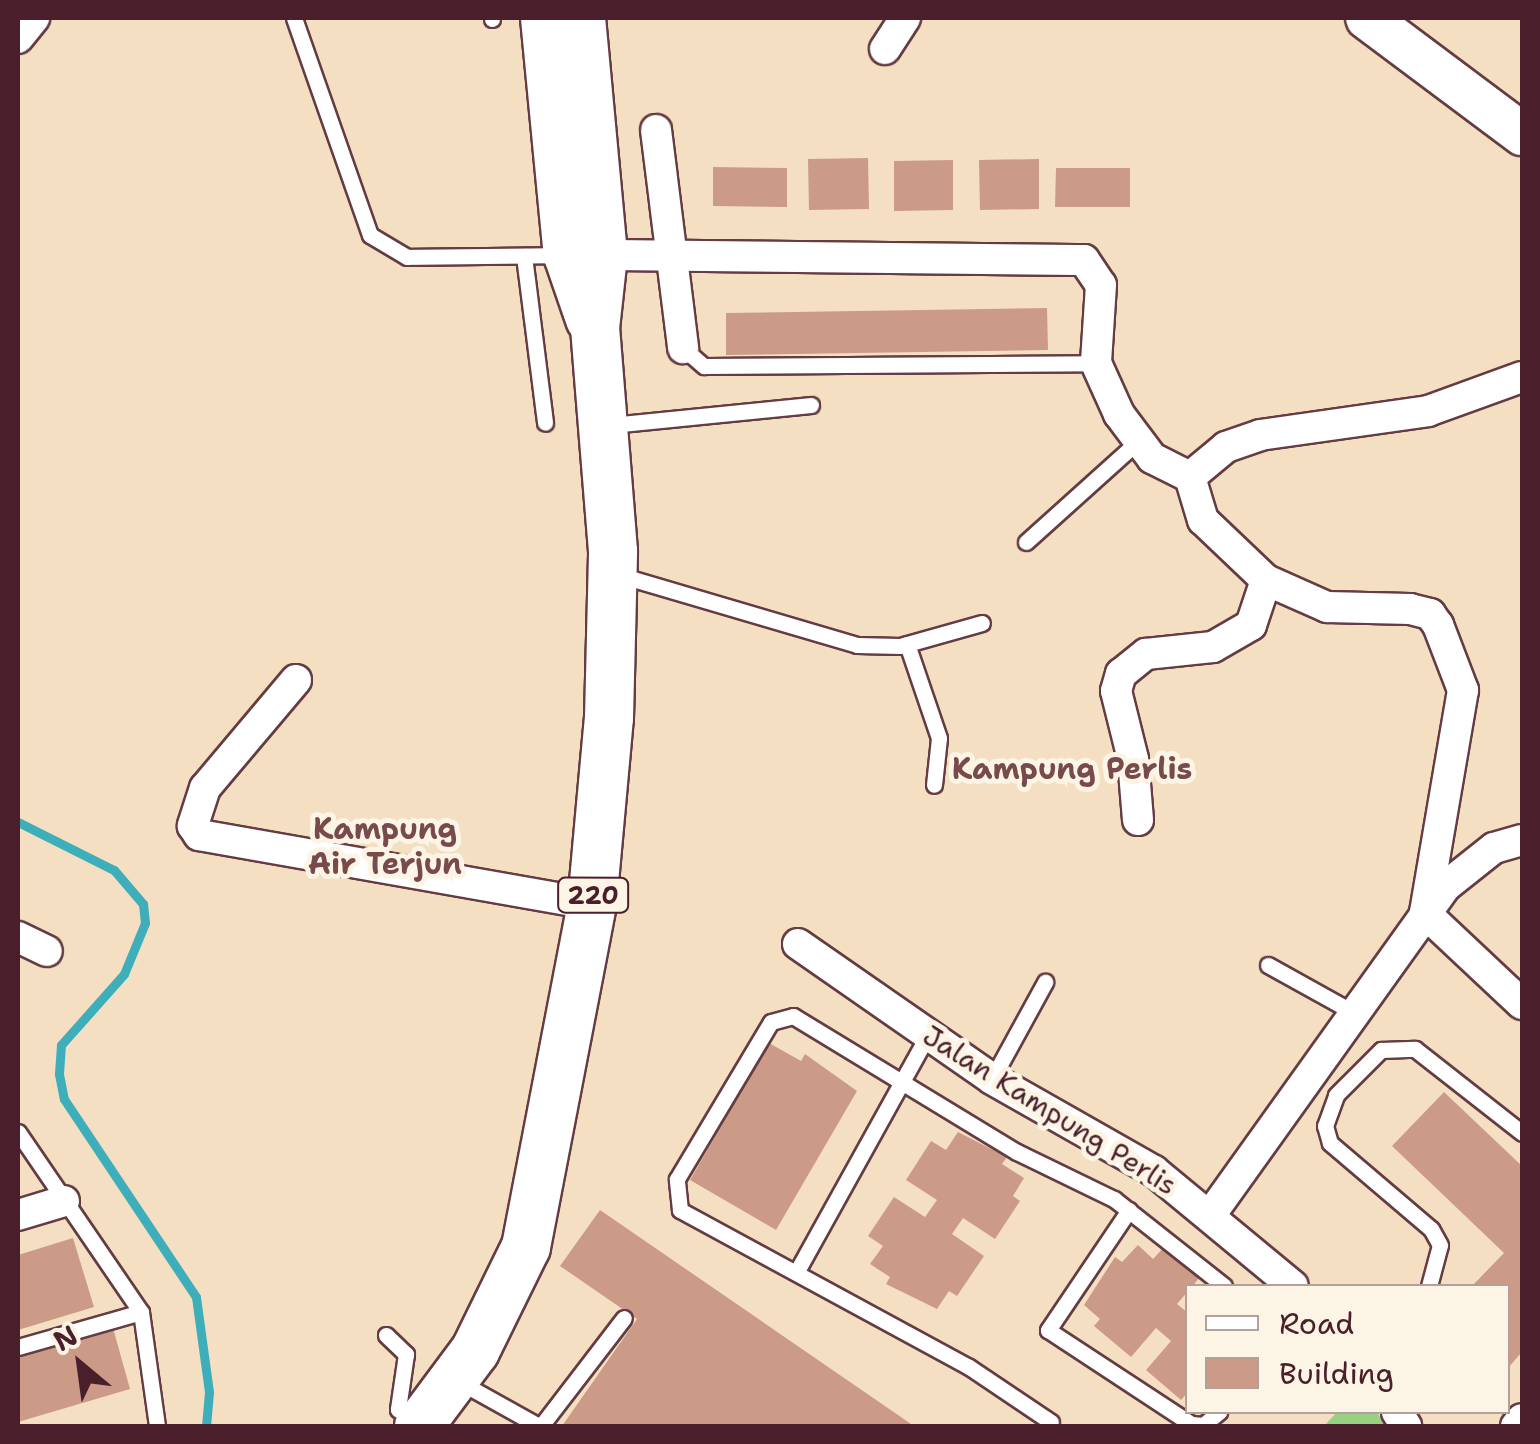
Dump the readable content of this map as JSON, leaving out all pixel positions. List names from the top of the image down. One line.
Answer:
{"streets":{"main road":["220"],"street":["Jalan Kampung Perlis"]},"districts":["Kampung Perlis","Kampung Air Terjun"],"legend":["Road","Building"],"north":"top left"}
